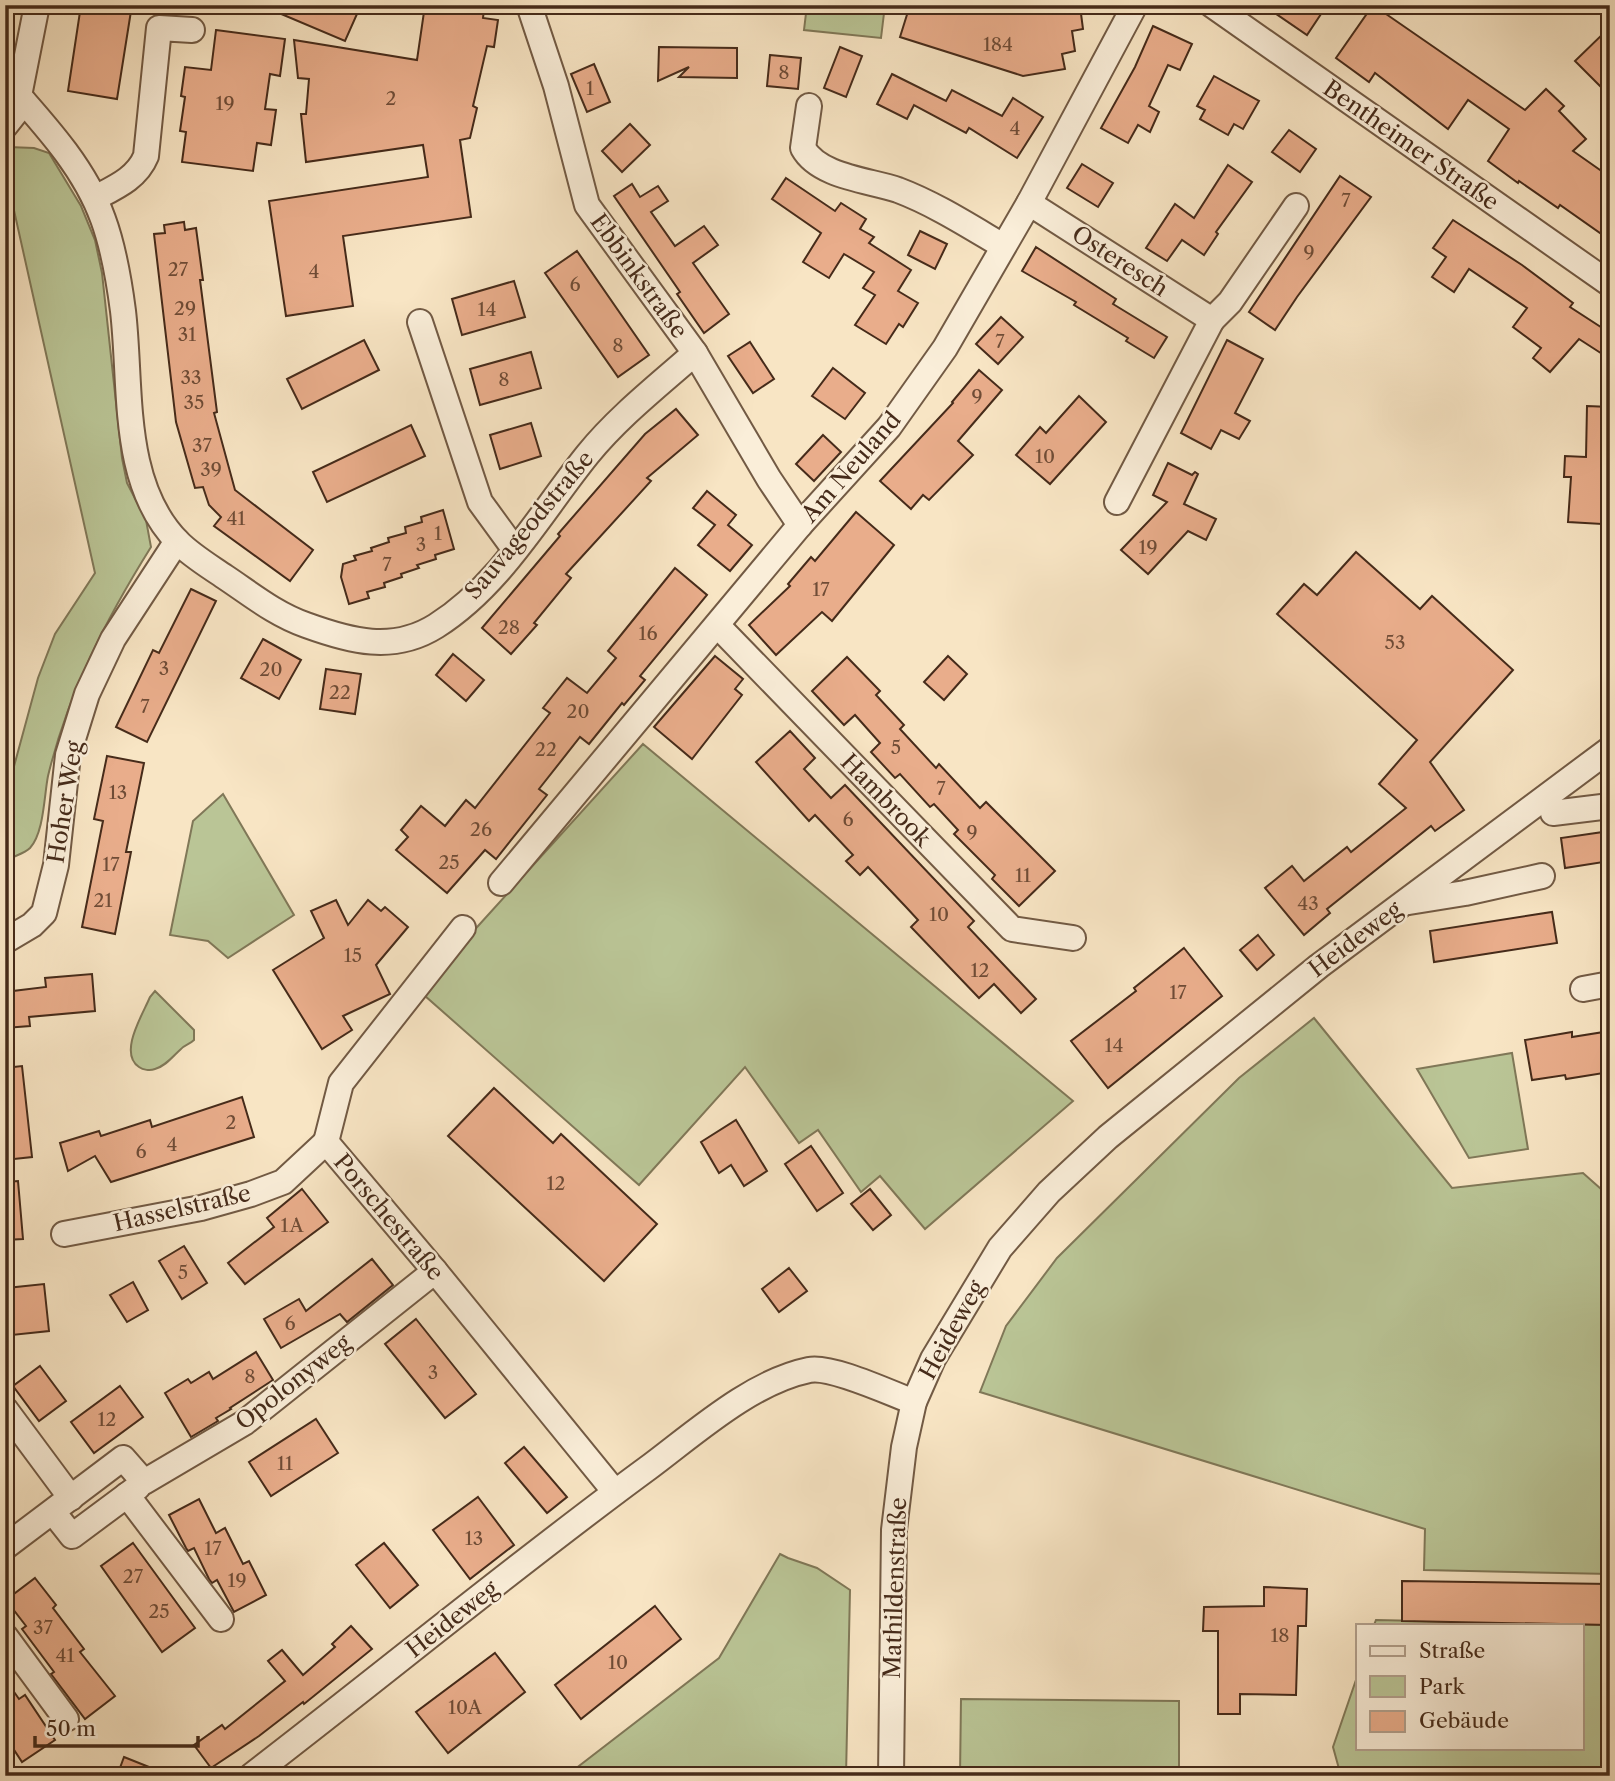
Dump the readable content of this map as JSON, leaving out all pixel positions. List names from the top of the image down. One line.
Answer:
{"streets":{"street":["Bentheimer Straße","Osteresch","Ebbinkstraße","Am Neuland","Sauvageodstraße","Hambrook","Hoher Weg","Heideweg","Hasselstraße","Porschestraße","Opolonyweg","Mathildenstraße"]},"crossings":[["Osteresch","Am Neuland"],["Ebbinkstraße","Am Neuland"],["Ebbinkstraße","Sauvageodstraße"],["Am Neuland","Hambrook"],["Sauvageodstraße","Hoher Weg"],["Heideweg","Porschestraße"],["Heideweg","Mathildenstraße"],["Hasselstraße","Porschestraße"],["Porschestraße","Opolonyweg"]],"house_numbers":["184","8","1","2","19","4","7","9","27","4","6","29","14","31","7","8","33","8","9","35","37","10","39","41","1","3","19","7","17","28","16","53","3","20","22","7","20","5","22","7","13","6","26","9","25","17","11","21","43","10","15","12","17","14","2","4","6","12","1A","5","6","3","8","12","11","13","17","27","19","25","37","18","41","10","10A"],"legend":["Straße","Park","Gebäude"],"scale_bar":"50 m"}
